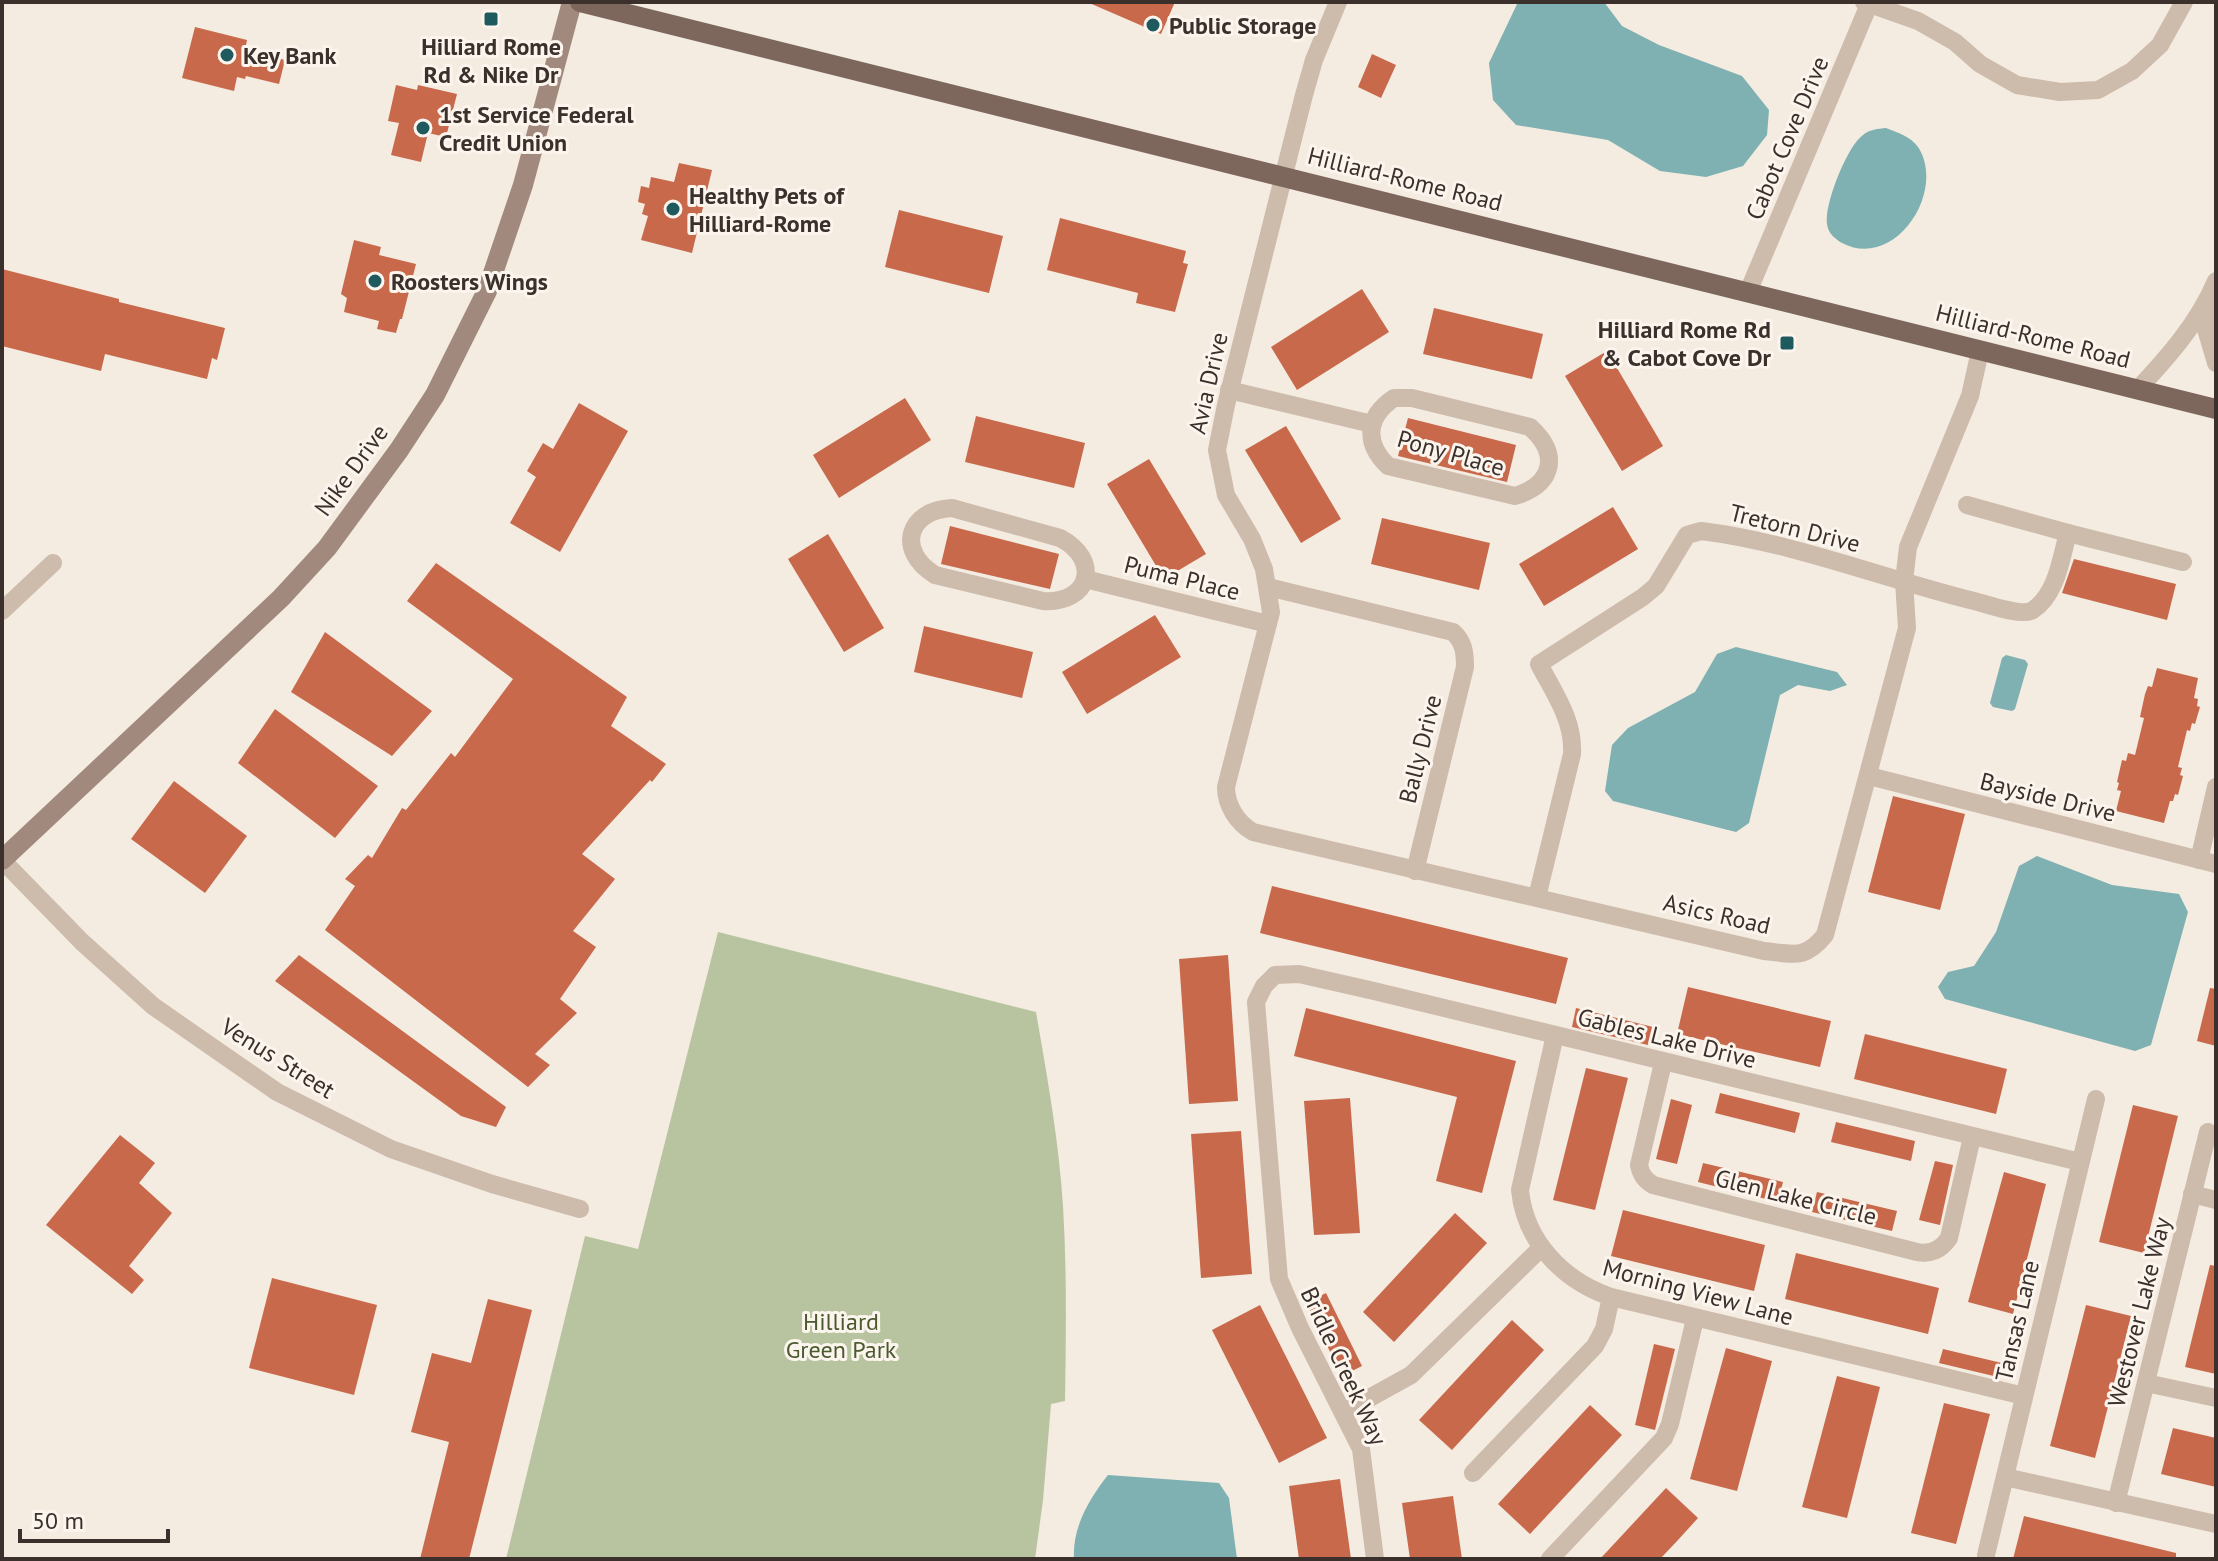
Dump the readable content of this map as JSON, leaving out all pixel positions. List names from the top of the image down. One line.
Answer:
{"streets":{"main road":["Hilliard-Rome Road"],"street":["Cabot Cove Drive","Avia Drive","Pony Place","Nike Drive","Tretorn Drive","Puma Place","Bally Drive","Bayside Drive","Asics Road","Gables Lake Drive","Venus Street","Glen Lake Circle","Morning View Lane","Westover Lake Way","Tansas Lane","Bridle Creek Way"]},"crossings":[["Cabot Cove Drive","Hilliard-Rome Road"],["Hilliard-Rome Road","Avia Drive"],["Hilliard-Rome Road","Asics Road"],["Avia Drive","Pony Place"],["Avia Drive","Bally Drive"],["Avia Drive","Asics Road"],["Nike Drive","Venus Street"],["Tretorn Drive","Asics Road"],["Puma Place","Asics Road"],["Bally Drive","Asics Road"],["Bayside Drive","Asics Road"],["Gables Lake Drive","Glen Lake Circle"],["Gables Lake Drive","Morning View Lane"],["Gables Lake Drive","Tansas Lane"],["Gables Lake Drive","Bridle Creek Way"],["Morning View Lane","Tansas Lane"]],"parks":["Hilliard Green Park"],"places":{"transit":["Hilliard Rome Rd & Nike Dr","Hilliard Rome Rd & Cabot Cove Dr"],"other":["Public Storage","Key Bank","1st Service Federal Credit Union","Healthy Pets of Hilliard-Rome","Roosters Wings"]},"scale_bar":"50 m"}
